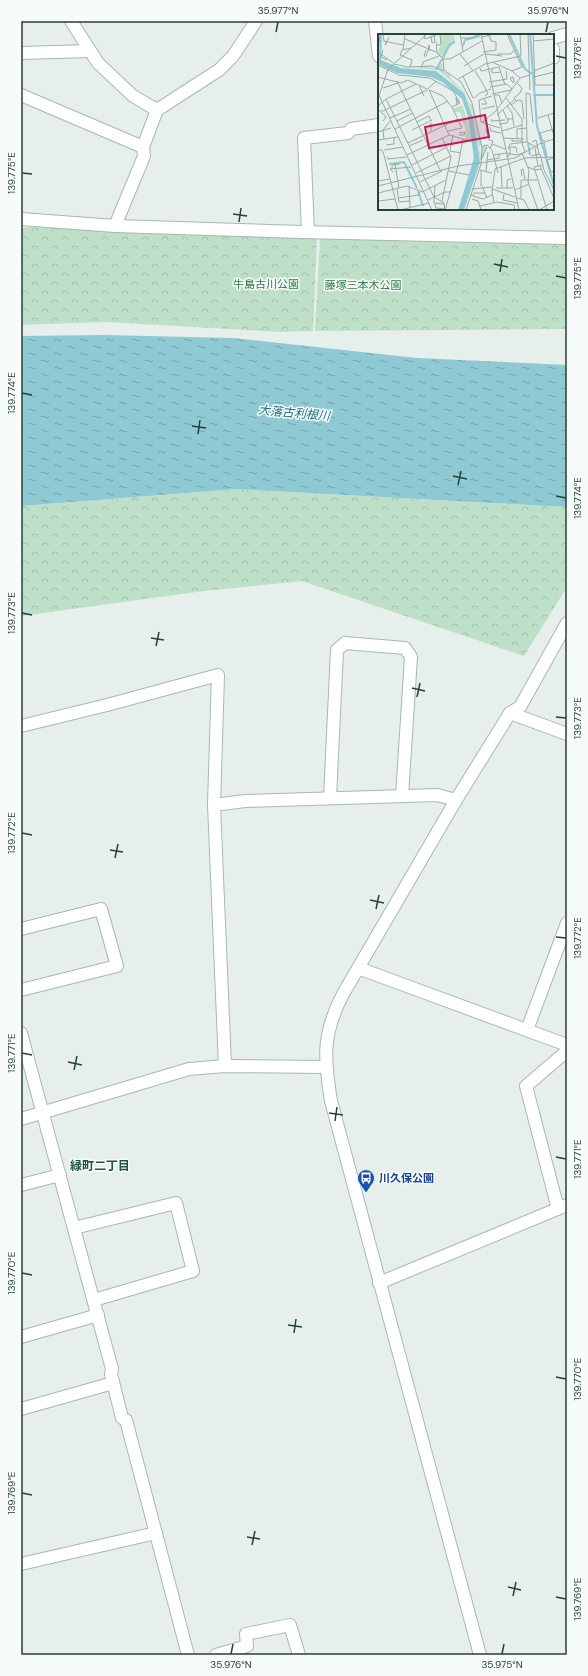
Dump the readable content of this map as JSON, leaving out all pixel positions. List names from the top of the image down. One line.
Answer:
{"districts":["緑町二丁目"],"water":["大落古利根川"],"parks":["牛島古川公園","藤塚三本木公園"],"places":{"bus stop":["川久保公園"]},"coordinates":["35.977°N","35.976°N","139.776°E","139.775°E","139.774°E","139.773°E","139.772°E","139.771°E","139.770°E","139.769°E","35.975°N"]}
